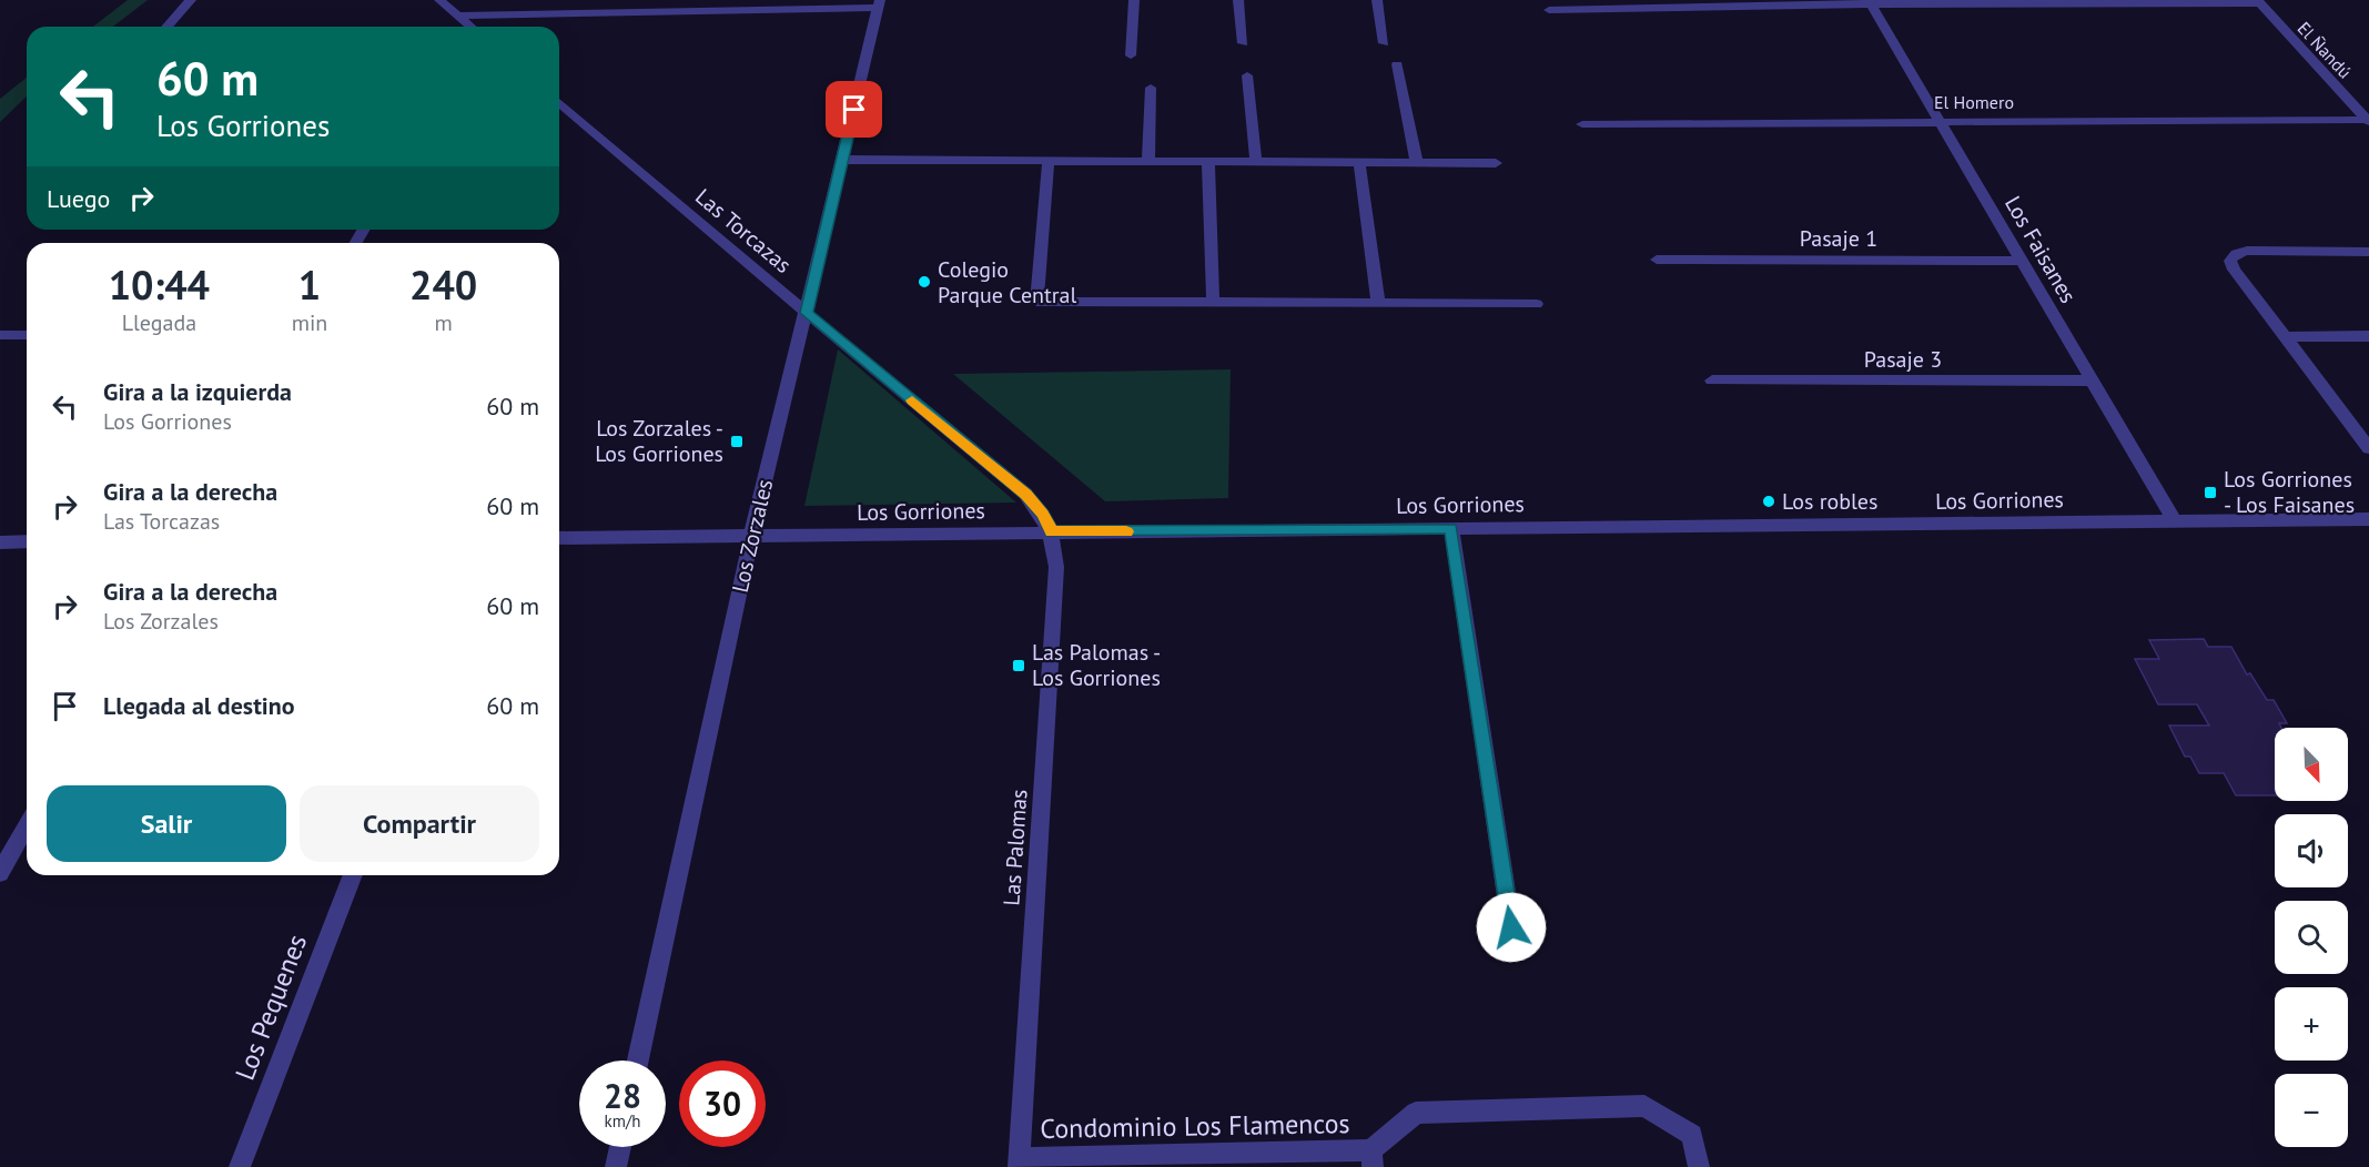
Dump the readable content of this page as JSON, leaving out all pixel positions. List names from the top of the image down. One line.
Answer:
{"streets":{"street":["El Ñandú","El Homero","Las Torcazas","Pasaje 1","Los Faisanes","Pasaje 3","Los Gorriones","Los Zorzales","Las Palomas","Los Pequenes","Condominio Los Flamencos"]},"crossings":[["El Ñandú","El Homero"],["El Homero","Los Faisanes"],["Las Torcazas","Los Gorriones"],["Las Torcazas","Los Zorzales"],["Las Torcazas","Las Palomas"],["Pasaje 1","Los Faisanes"],["Los Faisanes","Pasaje 3"],["Los Faisanes","Los Gorriones"],["Los Gorriones","Los Zorzales"],["Los Gorriones","Las Palomas"],["Las Palomas","Condominio Los Flamencos"]],"places":{"other":["Colegio Parque Central","Los robles"],"transit":["Los Zorzales - Los Gorriones","Los Gorriones - Los Faisanes","Las Palomas - Los Gorriones"]},"north":"bottom right","page":{"turn":["60 m","Los Gorriones"],"then":"Luego","eta":["10:44","Llegada","1","min","240","m"],"list":[{"name":"Gira a la izquierda","note":"Los Gorriones","value":"60 m"},{"name":"Gira a la derecha","note":"Las Torcazas","value":"60 m"},{"name":"Gira a la derecha","note":"Los Zorzales","value":"60 m"},{"name":"Llegada al destino","value":"60 m"}],"map_buttons":["+","−"],"buttons":["Salir","Compartir"],"speed":"28 km/h","limit":"30"}}
